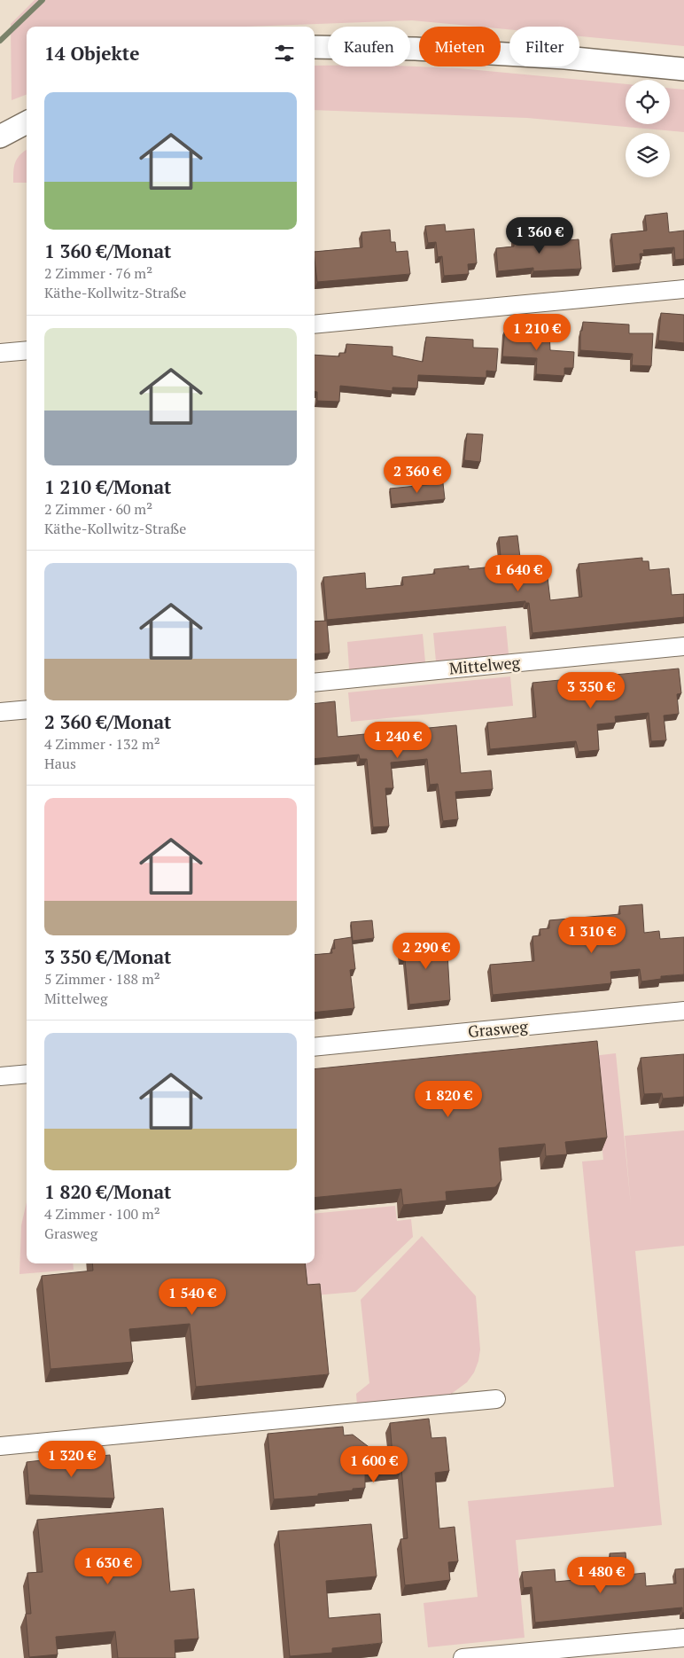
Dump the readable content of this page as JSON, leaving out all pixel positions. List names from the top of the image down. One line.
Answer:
{"streets":{"street":["Mittelweg","Grasweg"]},"page":{"chip":["Kaufen","Mieten","Filter"],"heading":"14 Objekte","list":[{"name":"1 360 €/Monat","note":"2 Zimmer · 76 m² · Käthe-Kollwitz-Straße"},{"name":"1 210 €/Monat","note":"2 Zimmer · 60 m² · Käthe-Kollwitz-Straße"},{"name":"2 360 €/Monat","note":"4 Zimmer · 132 m² · Haus"},{"name":"3 350 €/Monat","note":"5 Zimmer · 188 m² · Mittelweg"},{"name":"1 820 €/Monat","note":"4 Zimmer · 100 m² · Grasweg"}],"price":["1 360 €","1 210 €","2 360 €","1 640 €","3 350 €","1 240 €","1 310 €","2 290 €","1 820 €","1 540 €","1 320 €","1 600 €","1 630 €","1 480 €"]}}
